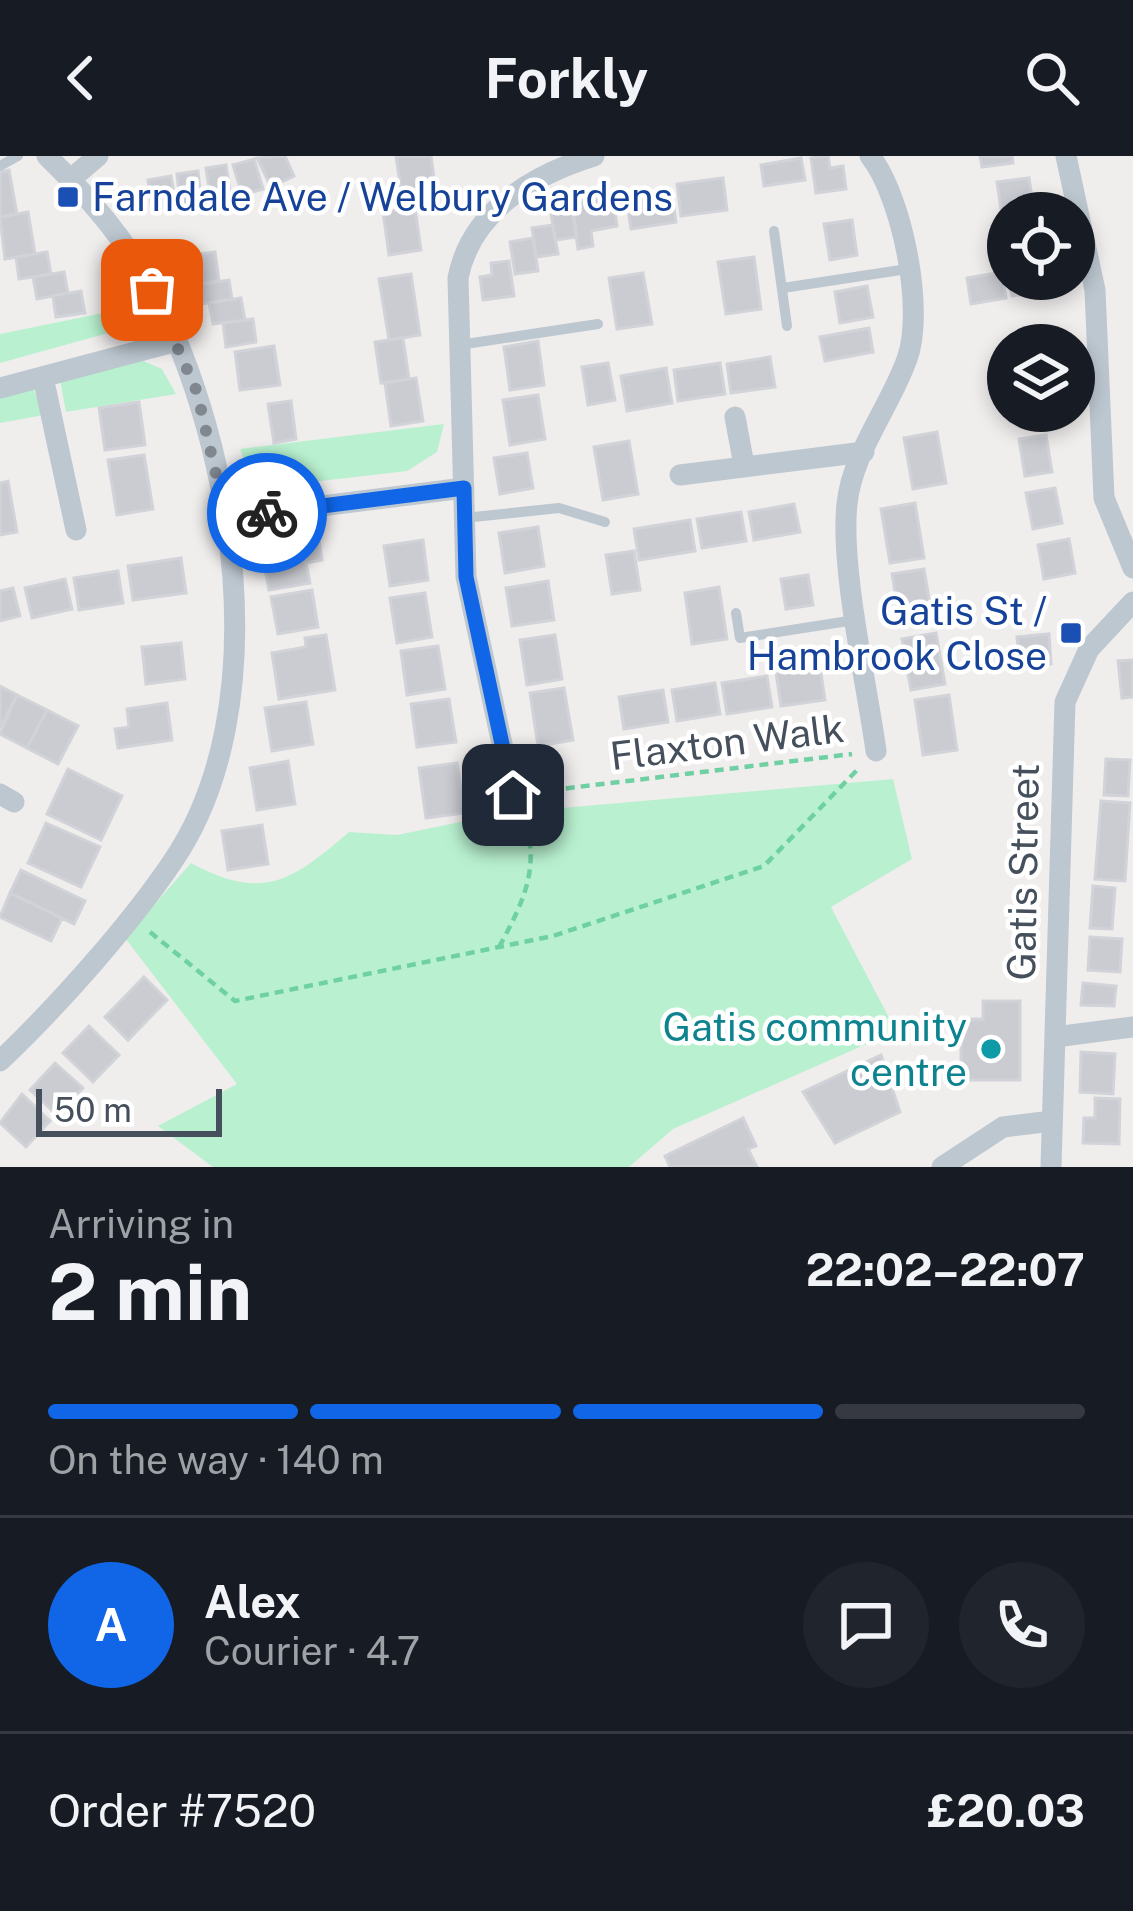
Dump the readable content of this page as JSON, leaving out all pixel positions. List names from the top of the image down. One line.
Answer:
{"streets":{"street":["Gatis Street"],"path":["Flaxton Walk"]},"places":{"transit":["Farndale Ave / Welbury Gardens","Gatis St / Hambrook Close"],"other":["Gatis community centre"]},"scale_bar":"50 m","page":{"header":"Forkly","scale":"50 m","heading":["2 min","Arriving in","22:02–22:07"],"panel":["Alex","Courier · 4.7","Order #7520","£20.03"],"bar":"On the way · 140 m","round":"A"}}
